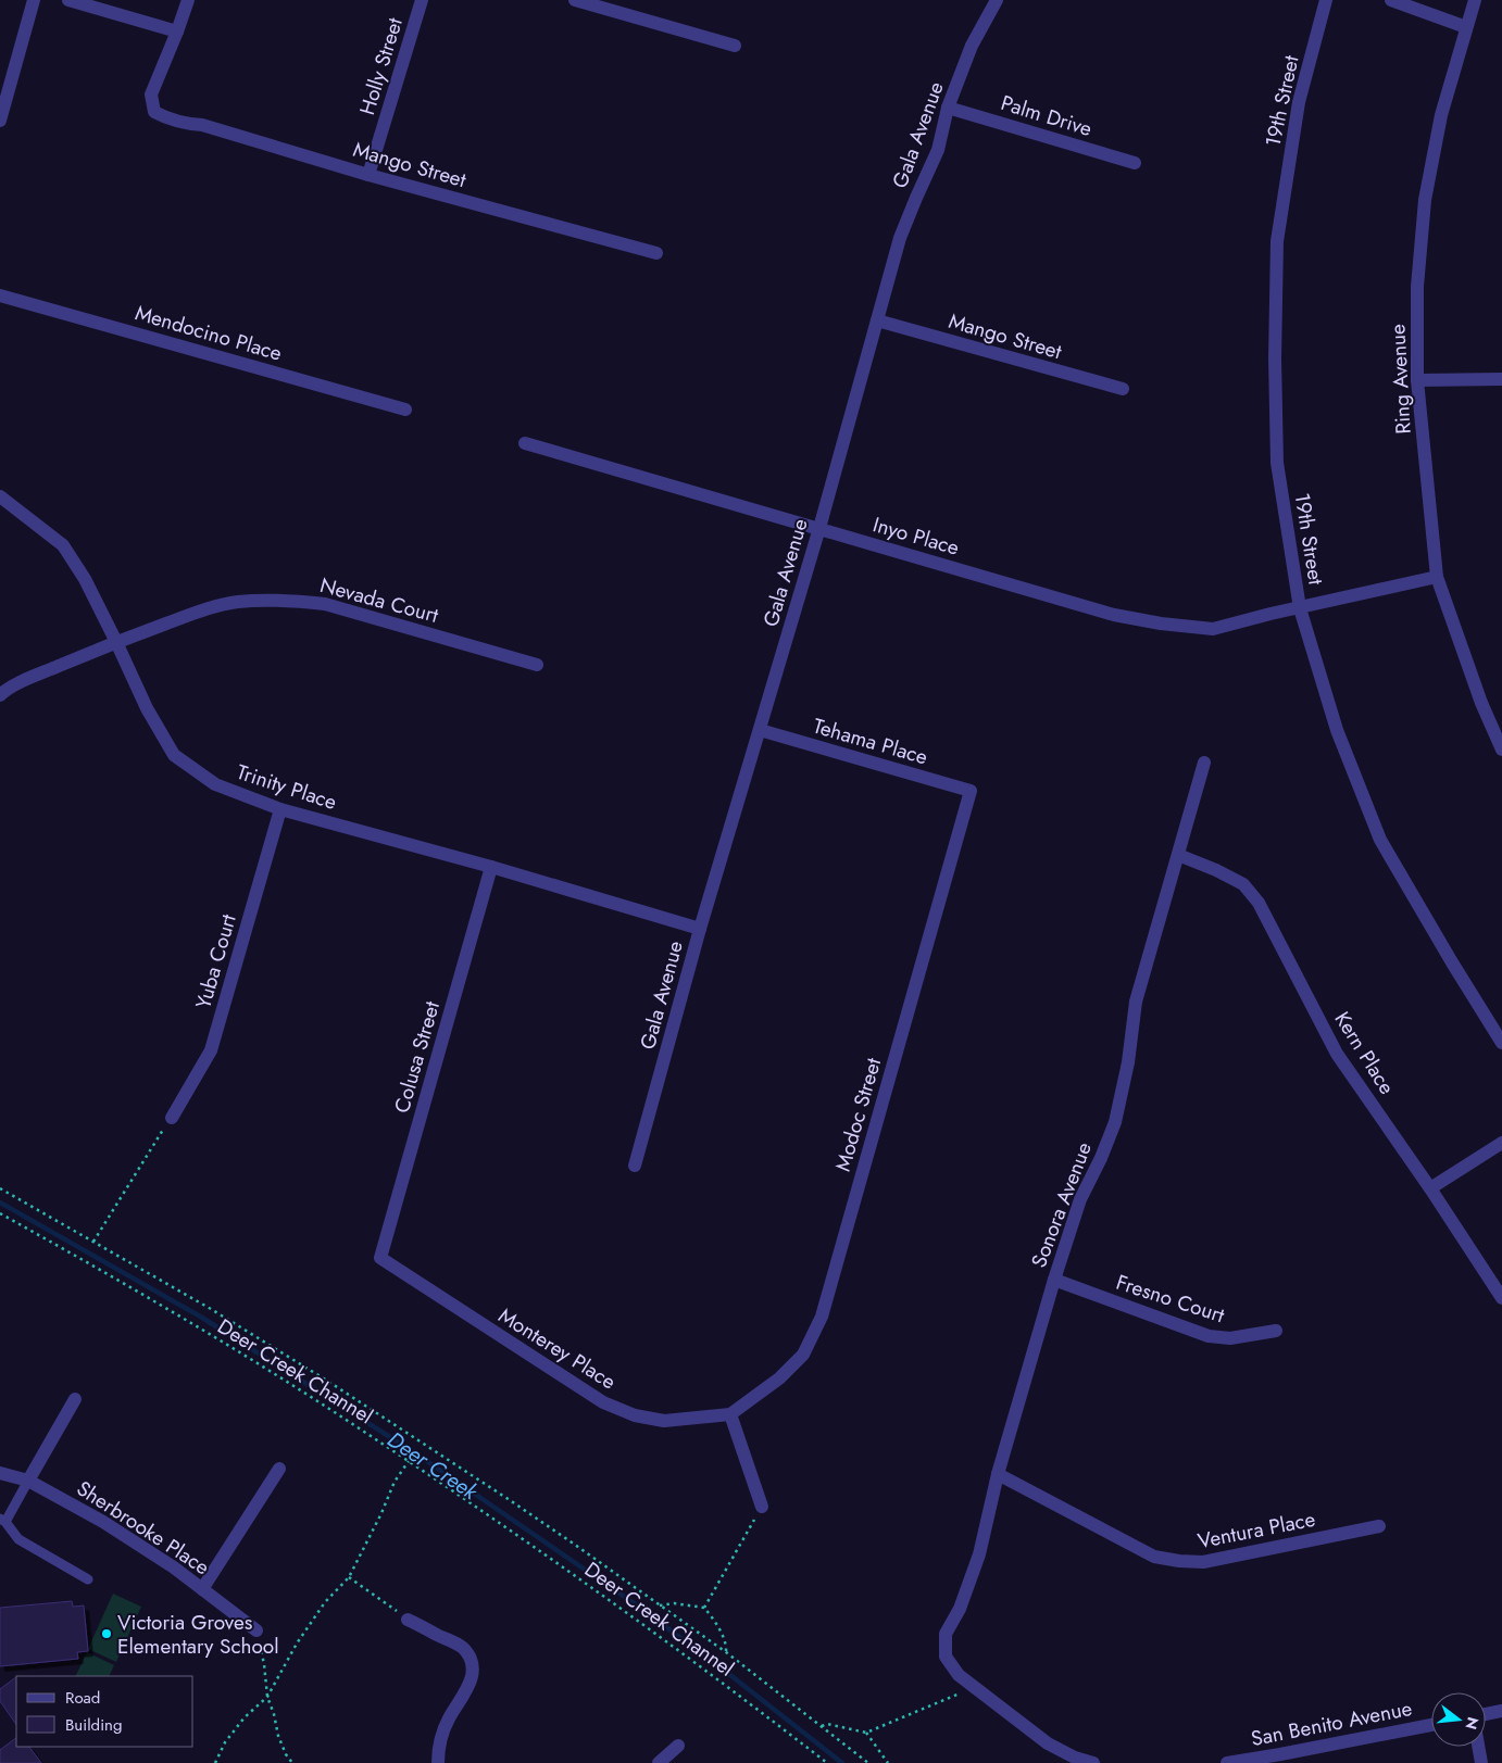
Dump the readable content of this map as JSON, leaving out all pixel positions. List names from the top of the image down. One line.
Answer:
{"streets":{"street":["Holly Street","19th Street","Palm Drive","Gala Avenue","Mango Street","Mendocino Place","Ring Avenue","Inyo Place","Nevada Court","Tehama Place","Trinity Place","Yuba Court","Kern Place","Colusa Street","Modoc Street","Sonora Avenue","Fresno Court","Monterey Place","Sherbrooke Place","Ventura Place","San Benito Avenue"],"path":["Deer Creek Channel"]},"crossings":[["Holly Street","Mango Street"],["19th Street","Inyo Place"],["Palm Drive","Gala Avenue"],["Gala Avenue","Mango Street"],["Gala Avenue","Inyo Place"],["Gala Avenue","Tehama Place"],["Gala Avenue","Trinity Place"],["Nevada Court","Trinity Place"],["Tehama Place","Modoc Street"],["Trinity Place","Yuba Court"],["Trinity Place","Colusa Street"],["Kern Place","Sonora Avenue"],["Colusa Street","Monterey Place"],["Modoc Street","Monterey Place"],["Sonora Avenue","Fresno Court"],["Sonora Avenue","Ventura Place"]],"water":["Deer Creek"],"places":["Victoria Groves Elementary School"],"legend":["Road","Building"],"north":"right"}
